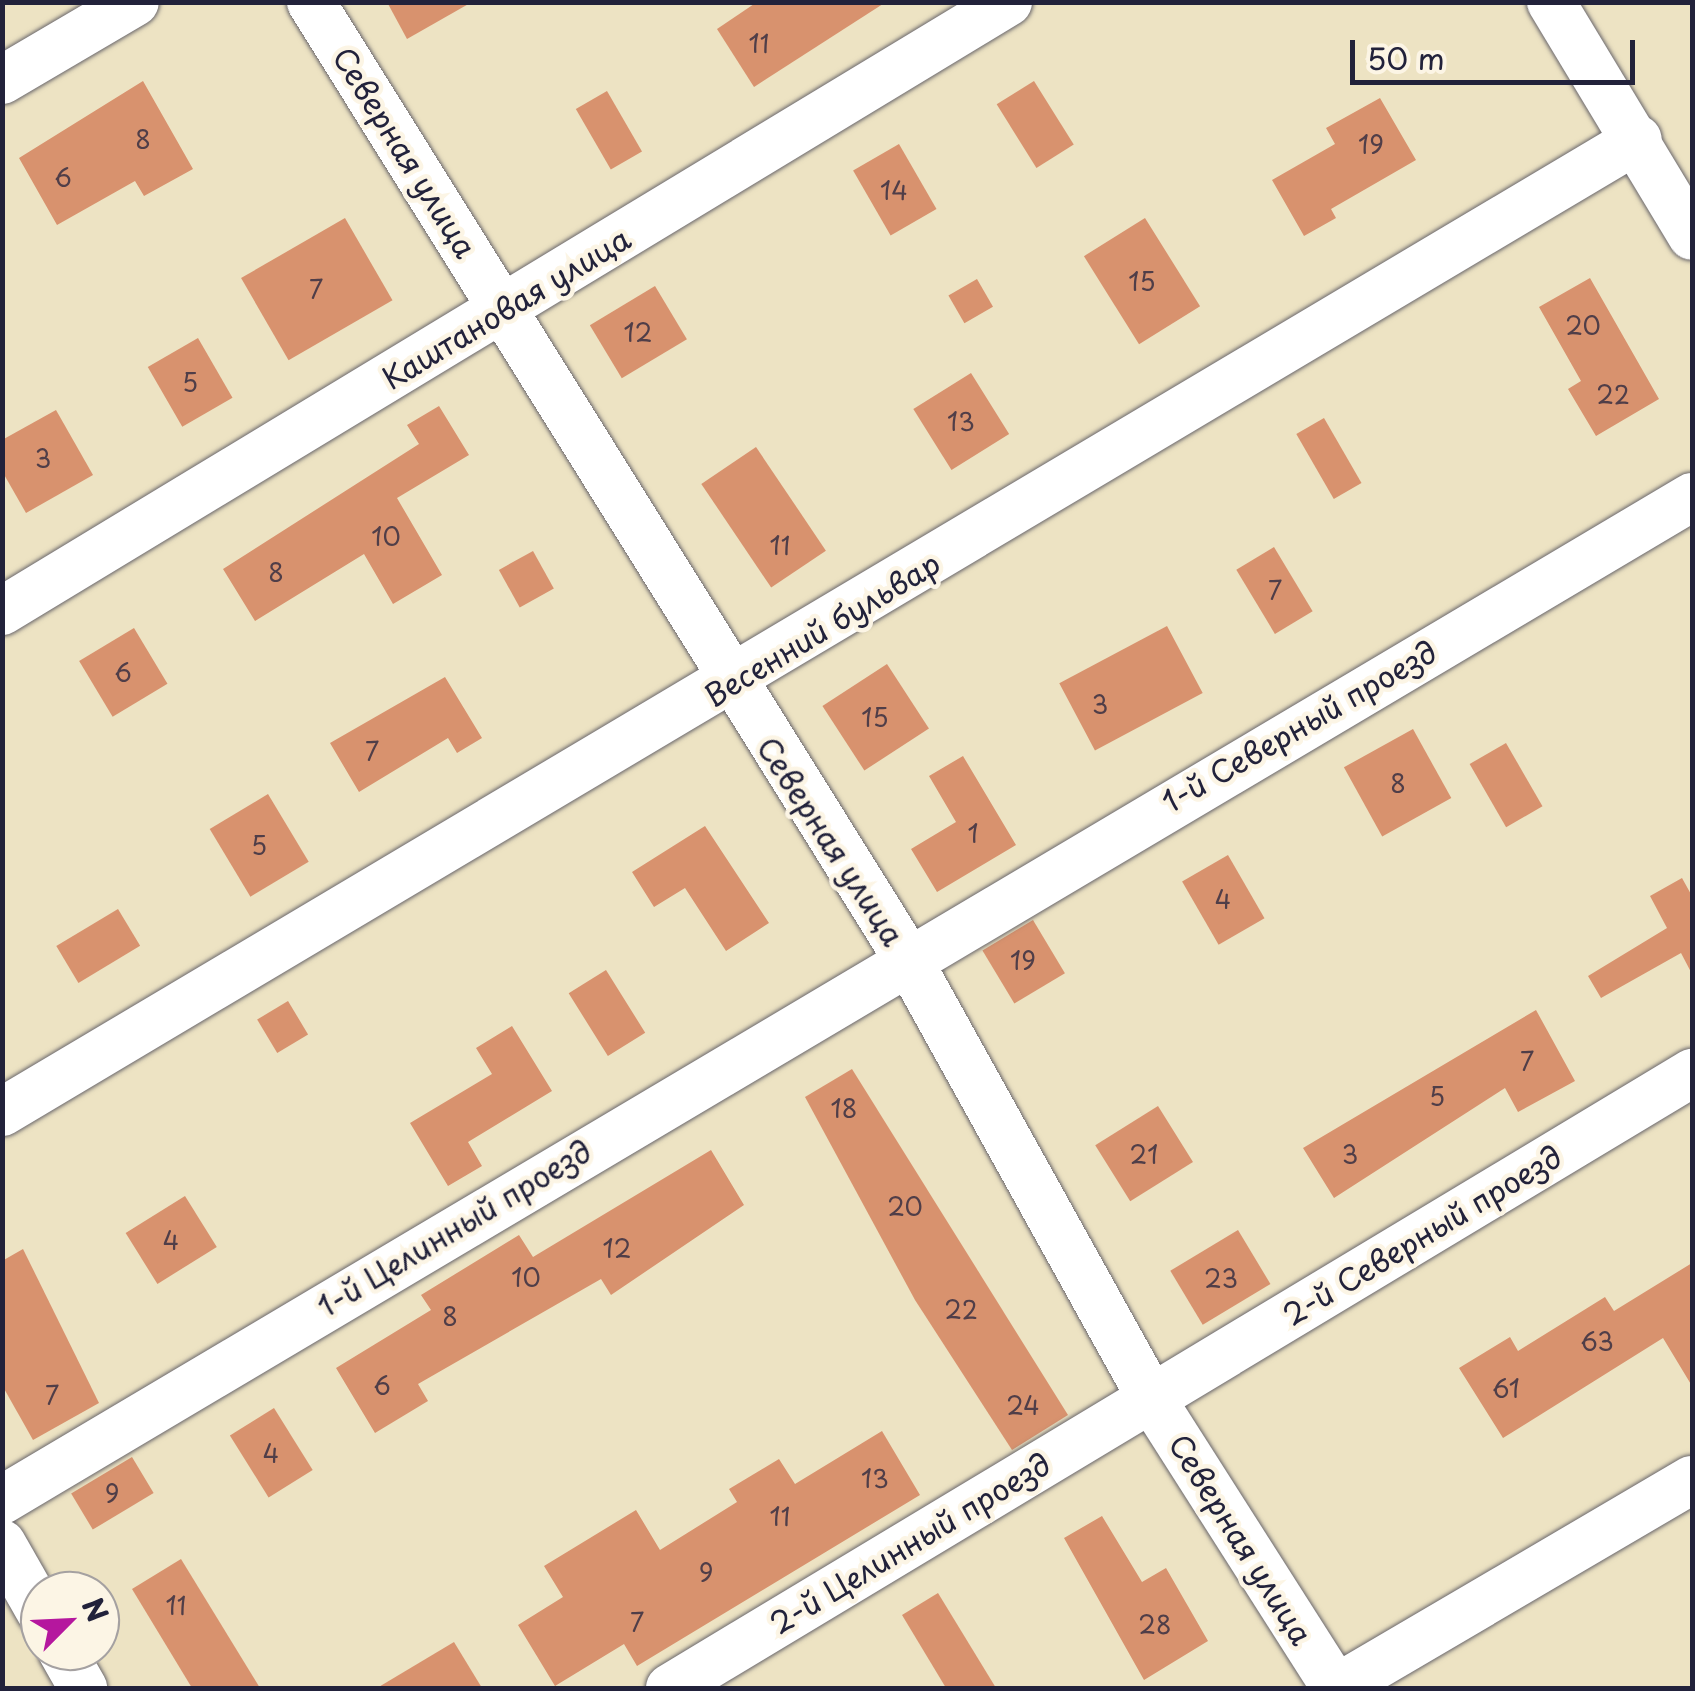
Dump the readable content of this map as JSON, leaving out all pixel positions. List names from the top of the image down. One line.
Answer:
{"streets":{"street":["Северная улица","Каштановая улица","Весенний бульвар","1-й Северный проезд","1-й Целинный проезд","2-й Северный проезд","2-й Целинный проезд"]},"crossings":[["Северная улица","Каштановая улица"],["Северная улица","Весенний бульвар"],["Северная улица","1-й Северный проезд"],["Северная улица","1-й Целинный проезд"],["Северная улица","2-й Северный проезд"],["Северная улица","2-й Целинный проезд"],["1-й Северный проезд","1-й Целинный проезд"],["2-й Северный проезд","2-й Целинный проезд"]],"house_numbers":["11","8","19","6","14","15","7","20","12","5","22","13","3","10","11","8","7","6","3","15","7","8","1","5","4","19","7","5","18","21","3","20","4","12","10","23","22","8","63","6","61","7","24","4","13","9","11","9","11","7","28"],"scale_bar":"50 m","north":"top right"}
